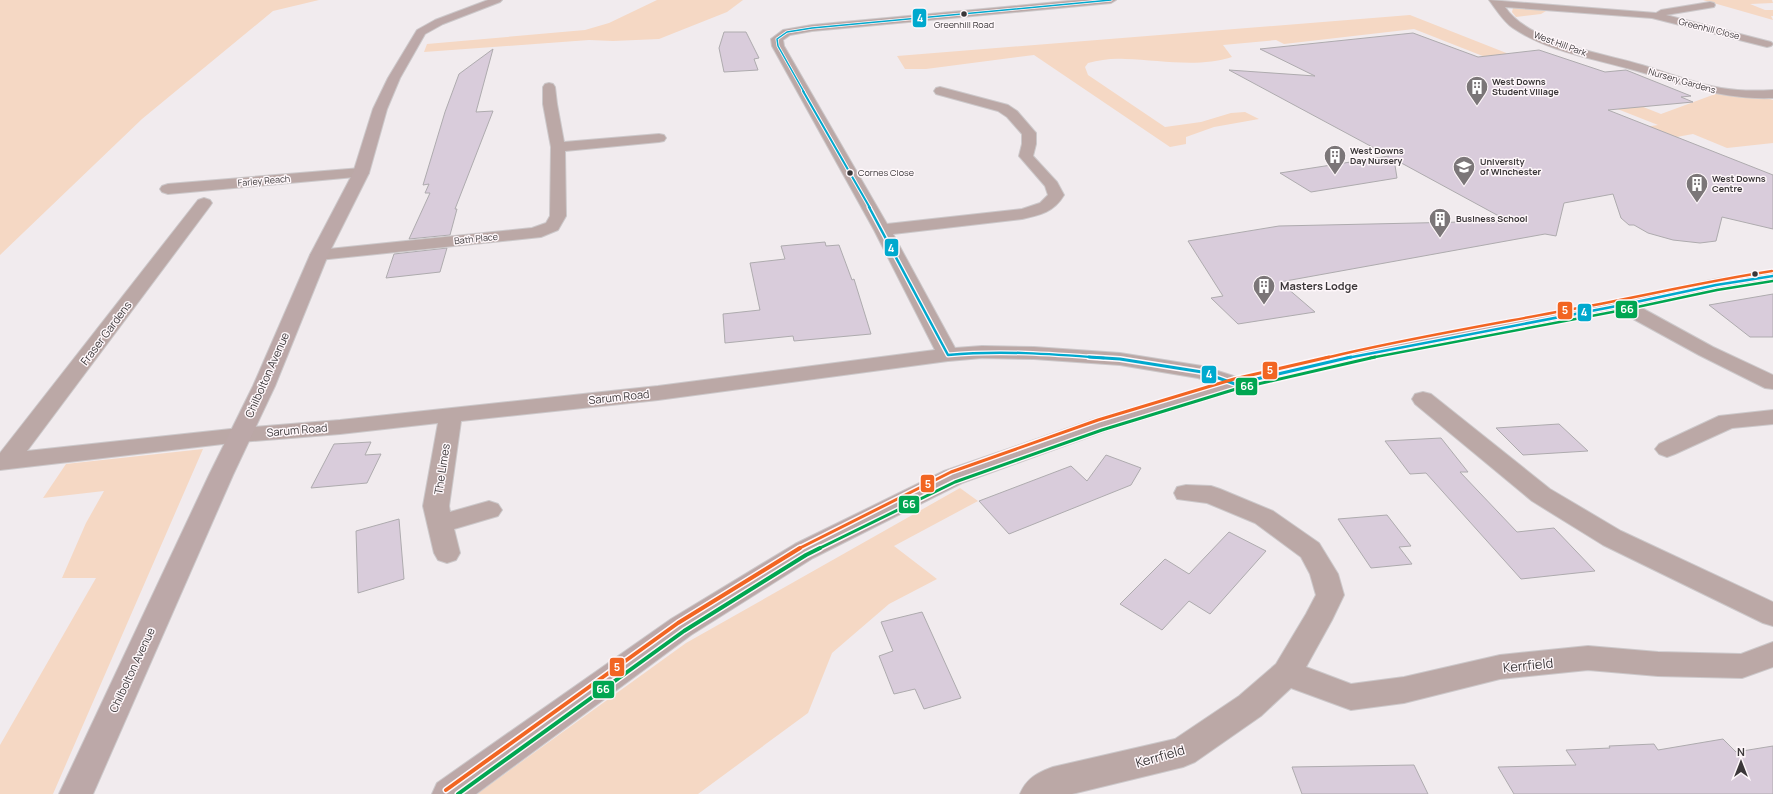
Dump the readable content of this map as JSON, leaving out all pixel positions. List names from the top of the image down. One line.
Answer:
{"streets":{"main road":["Chilbolton Avenue"],"street":["Greenhill Close","West Hill Park","Nursery Gardens","Farley Reach","Bath Place","Fraser Gardens","Sarum Road","The Limes","Kerrfield"]},"crossings":[["Greenhill Close","West Hill Park"],["West Hill Park","Nursery Gardens"],["Farley Reach","Chilbolton Avenue"],["Bath Place","Chilbolton Avenue"],["Fraser Gardens","Sarum Road"],["Chilbolton Avenue","Sarum Road"],["Sarum Road","The Limes"]],"places":{"other":["Greenhill Road","Cornes Close"],"building":["West Downs Student Village","West Downs Day Nursery","West Downs Centre","Business School","Masters Lodge"],"school or university":["University of Winchester"]},"lines":["transit line 4","transit line 5","transit line 66"],"north":"top"}
